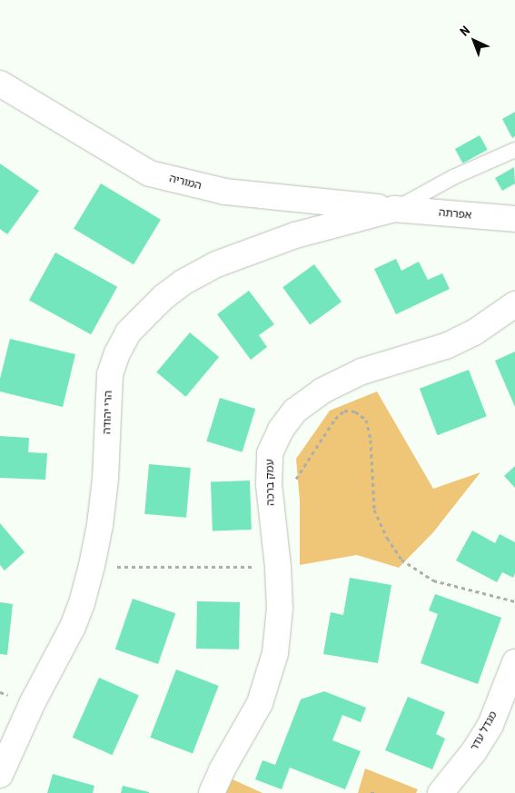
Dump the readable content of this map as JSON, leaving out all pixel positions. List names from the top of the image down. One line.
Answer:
{"streets":{"street":["המוריה","אפרתה","הרי יהודה","עמק ברכה","מגדל עדר"]},"crossings":[["המוריה","אפרתה"],["המוריה","הרי יהודה"],["אפרתה","הרי יהודה"]],"north":"top left"}
